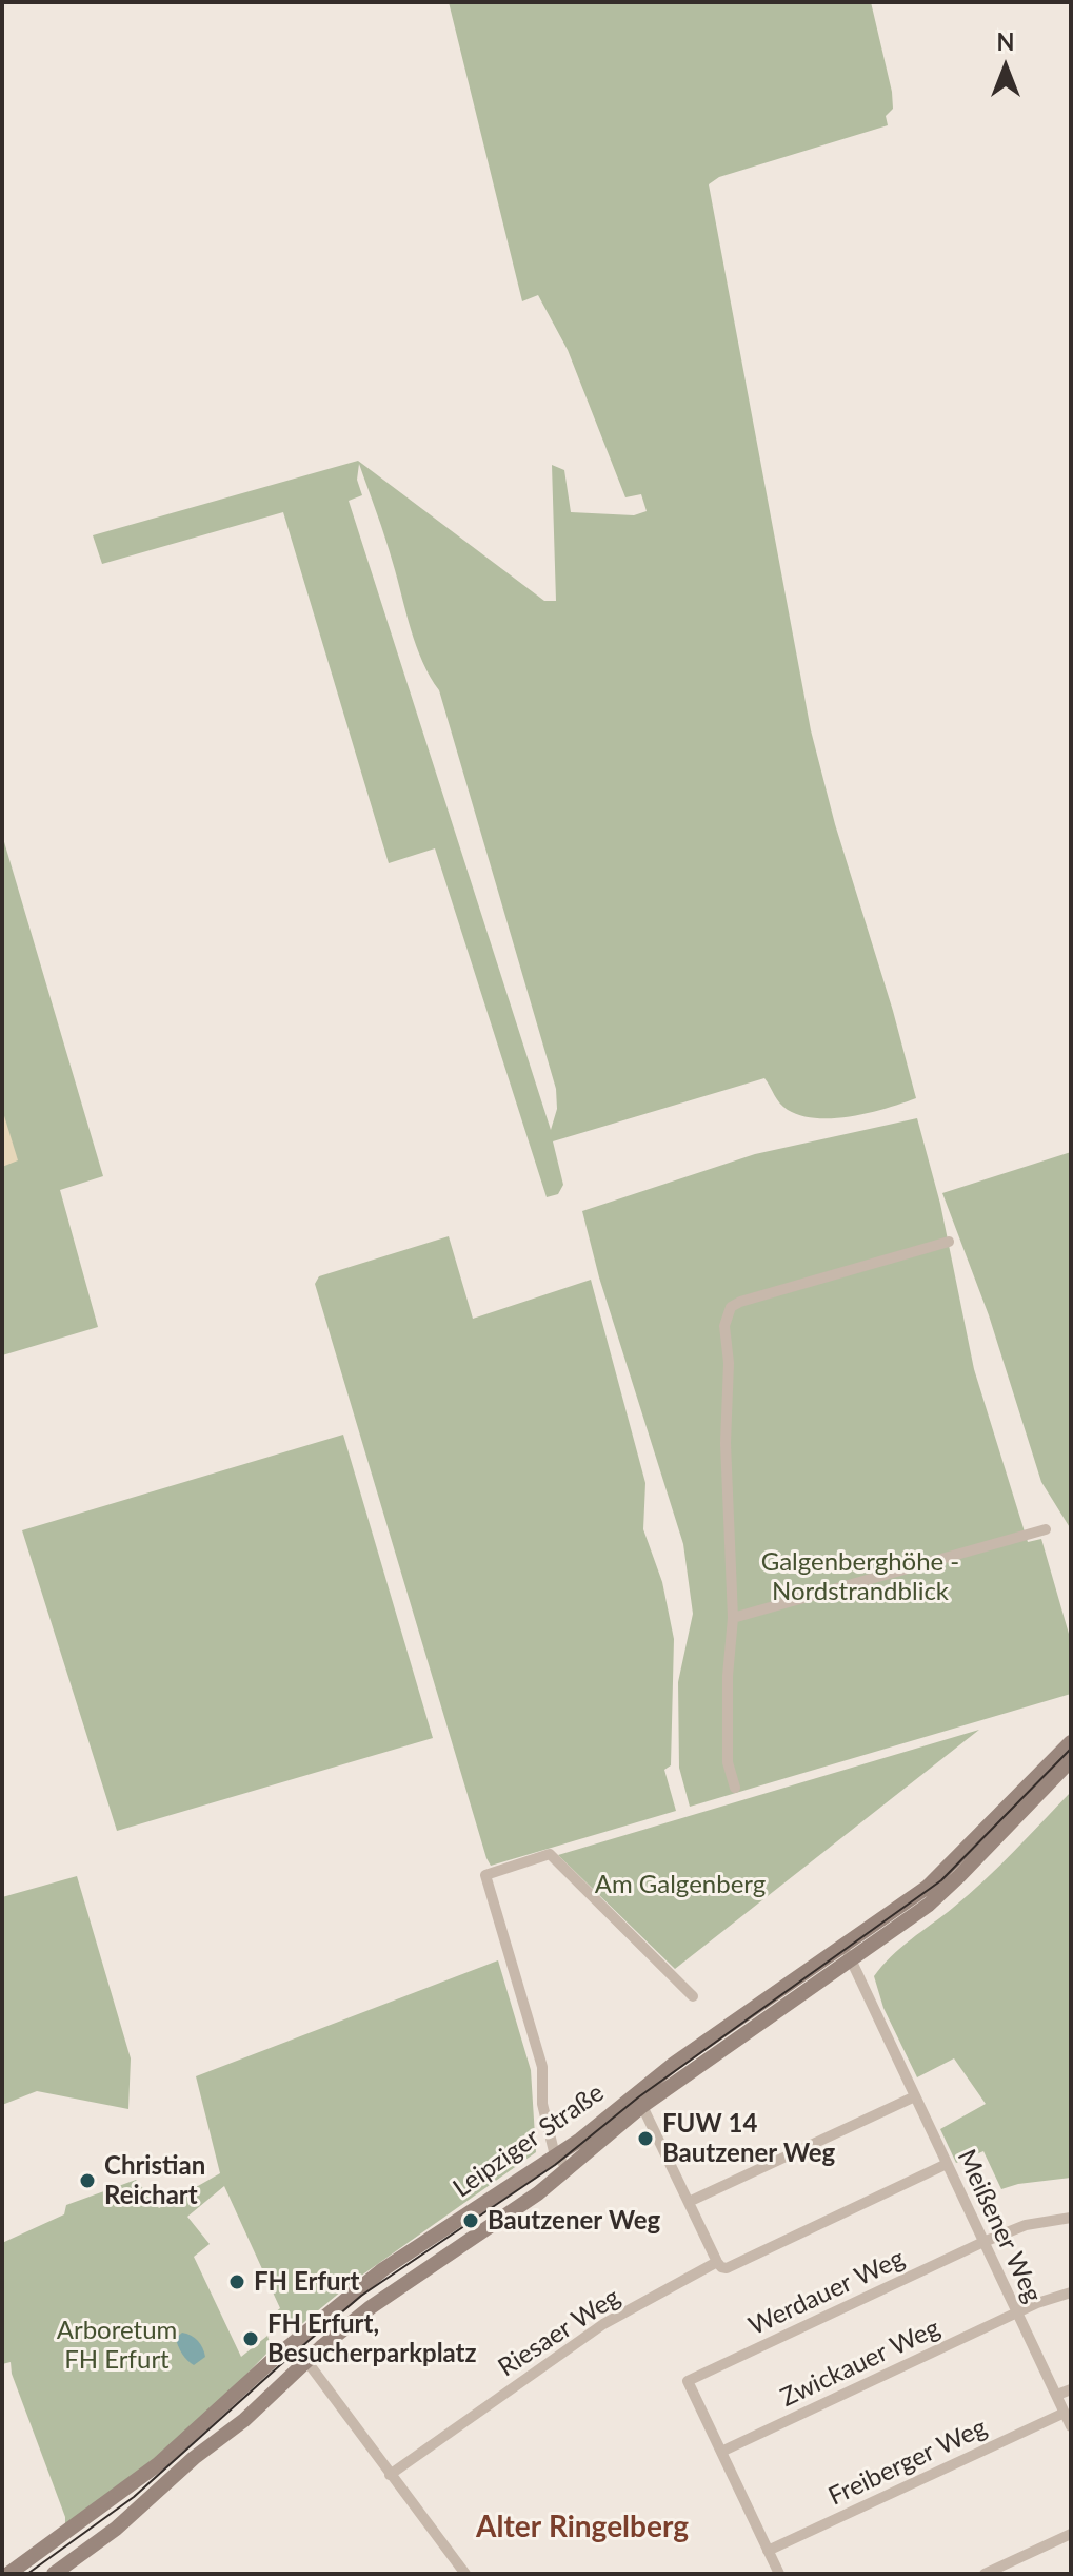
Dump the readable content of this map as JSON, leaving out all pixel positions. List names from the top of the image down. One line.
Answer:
{"streets":{"main road":["Leipziger Straße"],"street":["Meißener Weg","Werdauer Weg","Riesaer Weg","Zwickauer Weg","Freiberger Weg"]},"crossings":[["Leipziger Straße","Meißener Weg"],["Meißener Weg","Werdauer Weg"],["Meißener Weg","Riesaer Weg"],["Meißener Weg","Zwickauer Weg"],["Meißener Weg","Freiberger Weg"],["Werdauer Weg","Zwickauer Weg"]],"districts":["Alter Ringelberg"],"parks":["Galgenberghöhe - Nordstrandblick","Am Galgenberg","Arboretum FH Erfurt"],"places":["FUW 14 Bautzener Weg","Christian Reichart","Bautzener Weg","FH Erfurt","FH Erfurt, Besucherparkplatz"],"north":"top"}
